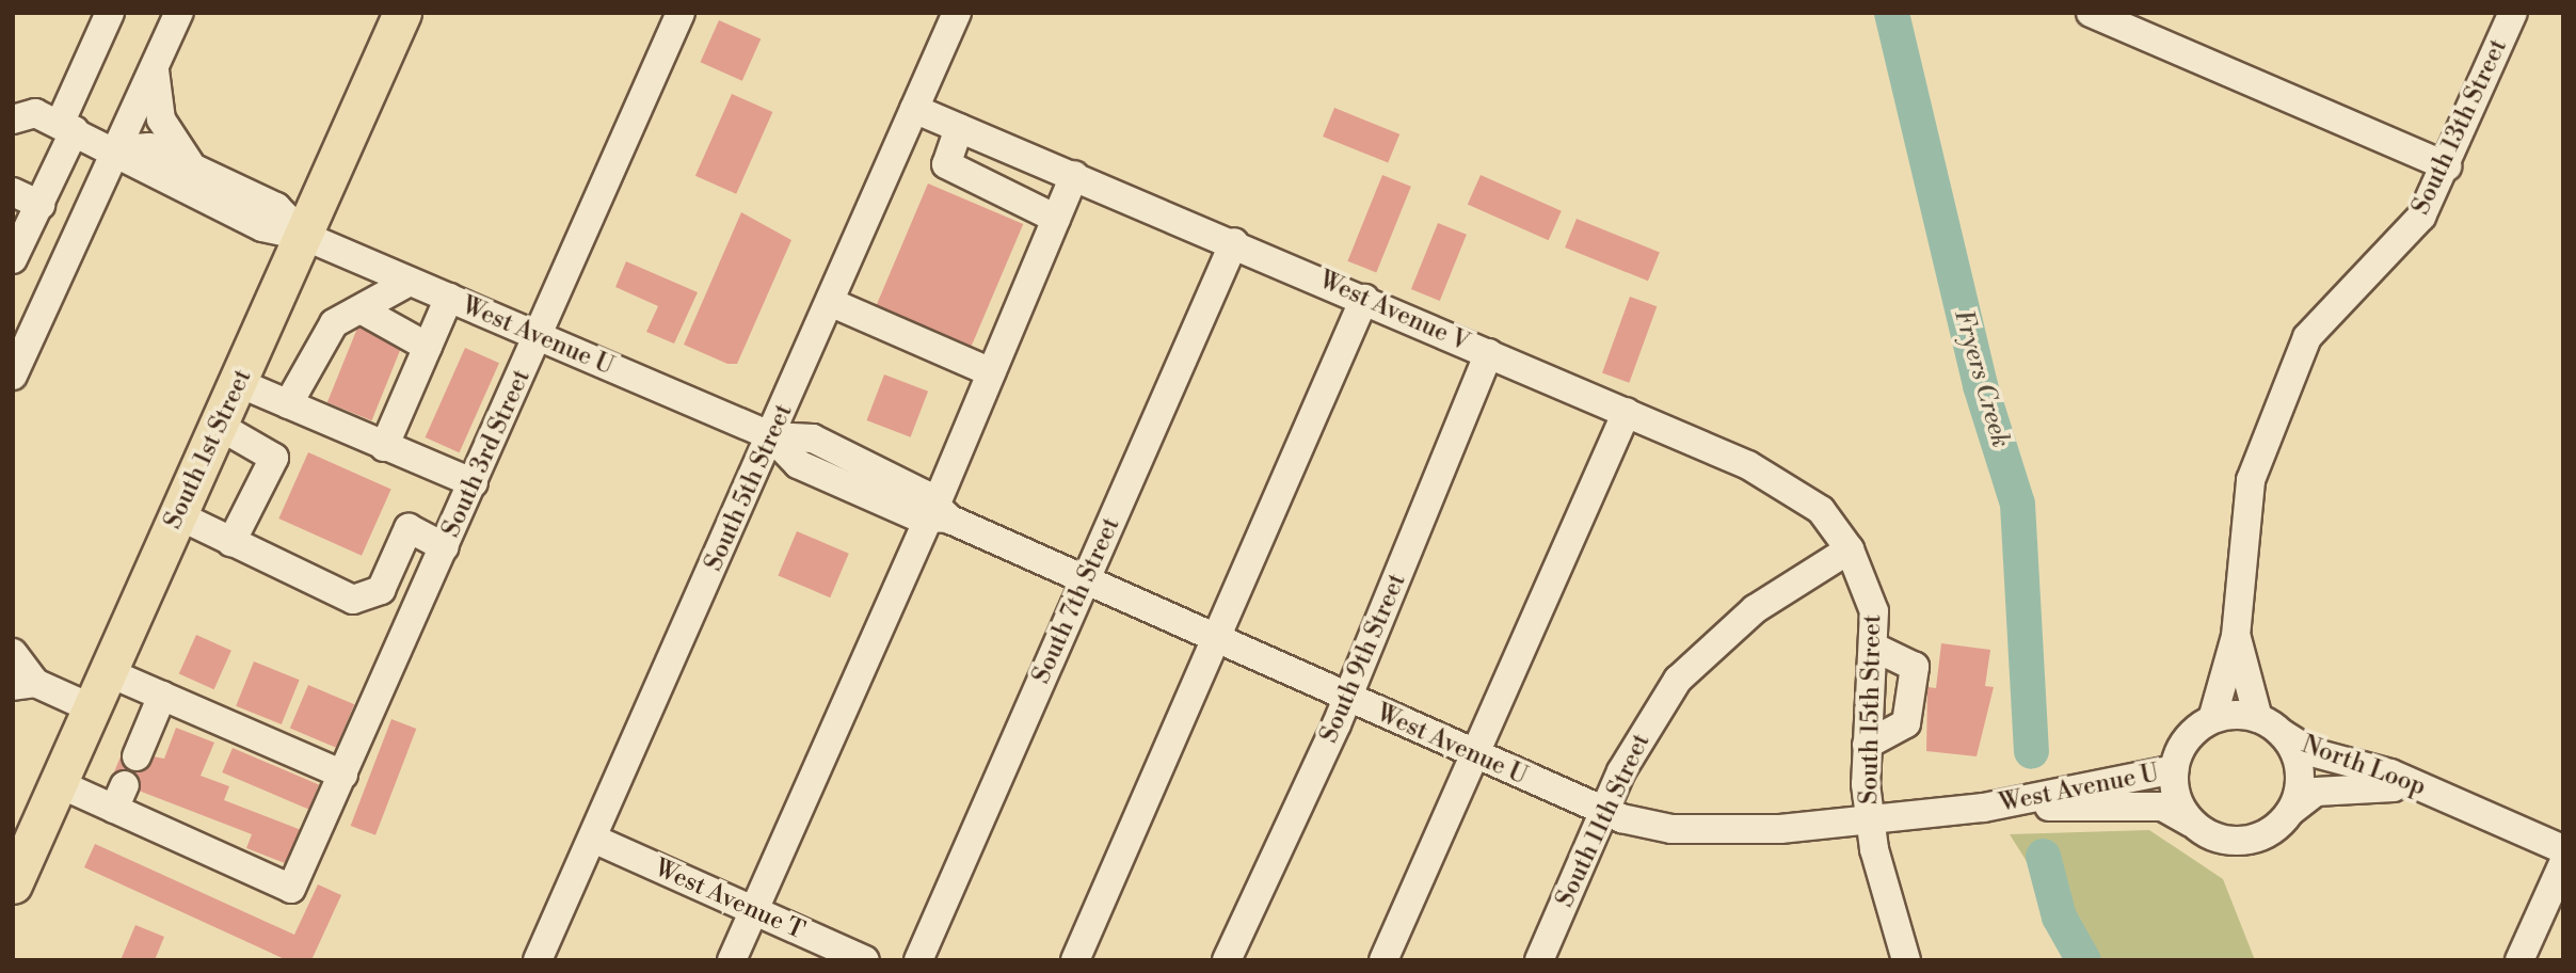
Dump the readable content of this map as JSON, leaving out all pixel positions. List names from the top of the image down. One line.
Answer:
{"streets":{"main road":["South 1st Street"],"street":["South 13th Street","West Avenue V","West Avenue U","South 3rd Street","South 5th Street","South 7th Street","South 9th Street","South 15th Street","North Loop","South 11th Street","West Avenue T"]},"crossings":[["South 13th Street","West Avenue U"],["South 13th Street","North Loop"],["West Avenue V","South 5th Street"],["West Avenue V","South 7th Street"],["West Avenue V","South 9th Street"],["West Avenue V","South 15th Street"],["West Avenue V","South 11th Street"],["West Avenue U","South 1st Street"],["West Avenue U","South 3rd Street"],["West Avenue U","South 5th Street"],["West Avenue U","South 7th Street"],["West Avenue U","South 9th Street"],["West Avenue U","South 15th Street"],["West Avenue U","North Loop"],["West Avenue U","South 11th Street"],["South 1st Street","South 3rd Street"],["South 5th Street","West Avenue T"],["South 15th Street","South 11th Street"]],"water":["Fryers Creek"]}
